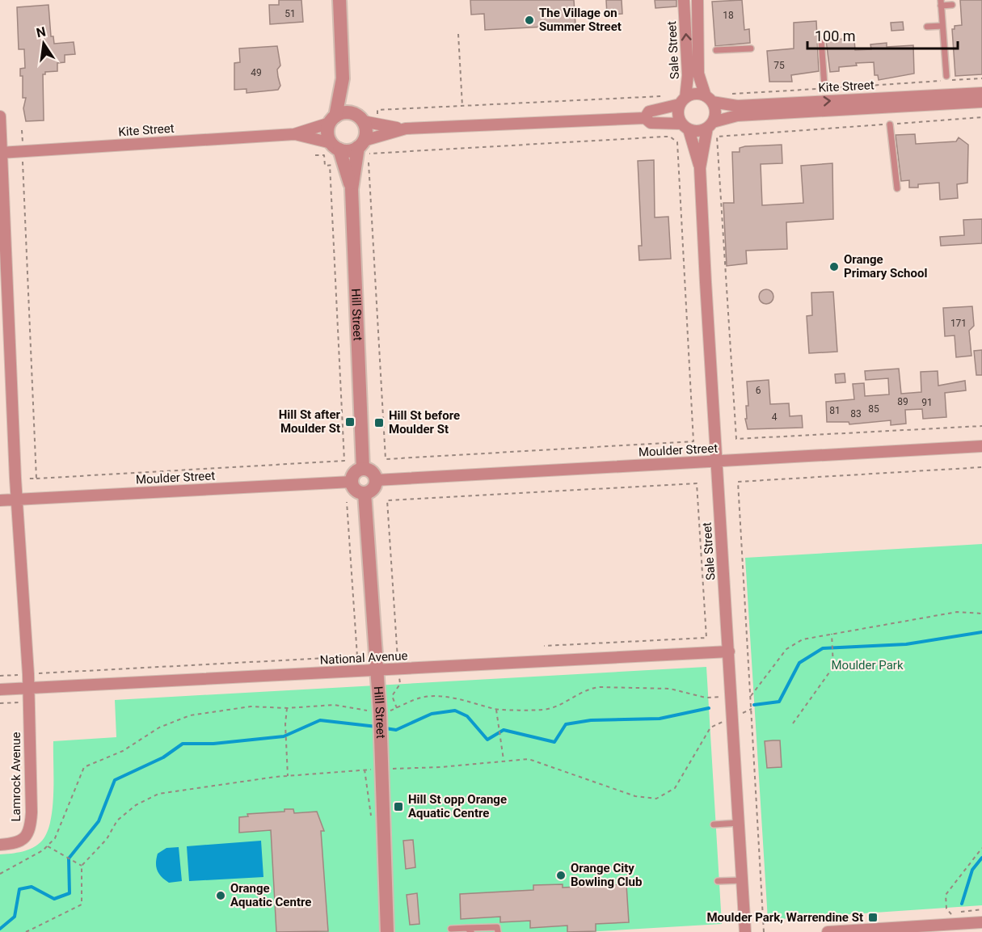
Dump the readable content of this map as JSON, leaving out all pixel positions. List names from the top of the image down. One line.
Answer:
{"streets":{"street":["Sale Street","Kite Street","Hill Street","Moulder Street","National Avenue","Lamrock Avenue"]},"crossings":[["Sale Street","Kite Street"],["Sale Street","Moulder Street"],["Sale Street","National Avenue"],["Kite Street","Hill Street"],["Kite Street","Lamrock Avenue"],["Hill Street","Moulder Street"],["Hill Street","National Avenue"],["Moulder Street","Lamrock Avenue"],["National Avenue","Lamrock Avenue"]],"parks":["Moulder Park"],"places":{"other":["The Village on Summer Street","Orange Primary School","Orange City Bowling Club","Orange Aquatic Centre"],"transit":["Hill St after Moulder St","Hill St before Moulder St","Hill St opp Orange Aquatic Centre","Moulder Park, Warrendine St"]},"house_numbers":["51","18","75","49","171","6","89","91","85","81","83","4"],"scale_bar":"100 m","north":"top"}
